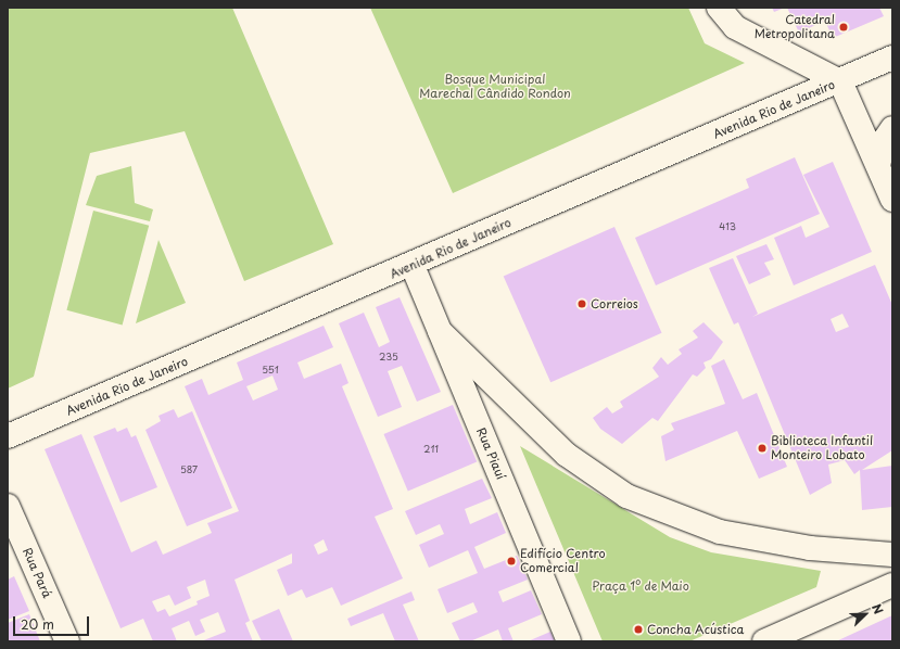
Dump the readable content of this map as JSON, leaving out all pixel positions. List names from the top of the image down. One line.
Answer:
{"streets":{"street":["Avenida Rio de Janeiro","Rua Piauí","Rua Pará"]},"crossings":[["Avenida Rio de Janeiro","Rua Piauí"]],"parks":["Bosque Municipal Marechal Cândido Rondon","Praça 1º de Maio"],"places":["Catedral Metropolitana","Correios","Biblioteca Infantil Monteiro Lobato","Edifício Centro Comercial","Concha Acústica"],"house_numbers":["413","235","551","211","587"],"scale_bar":"20 m","north":"top right"}
